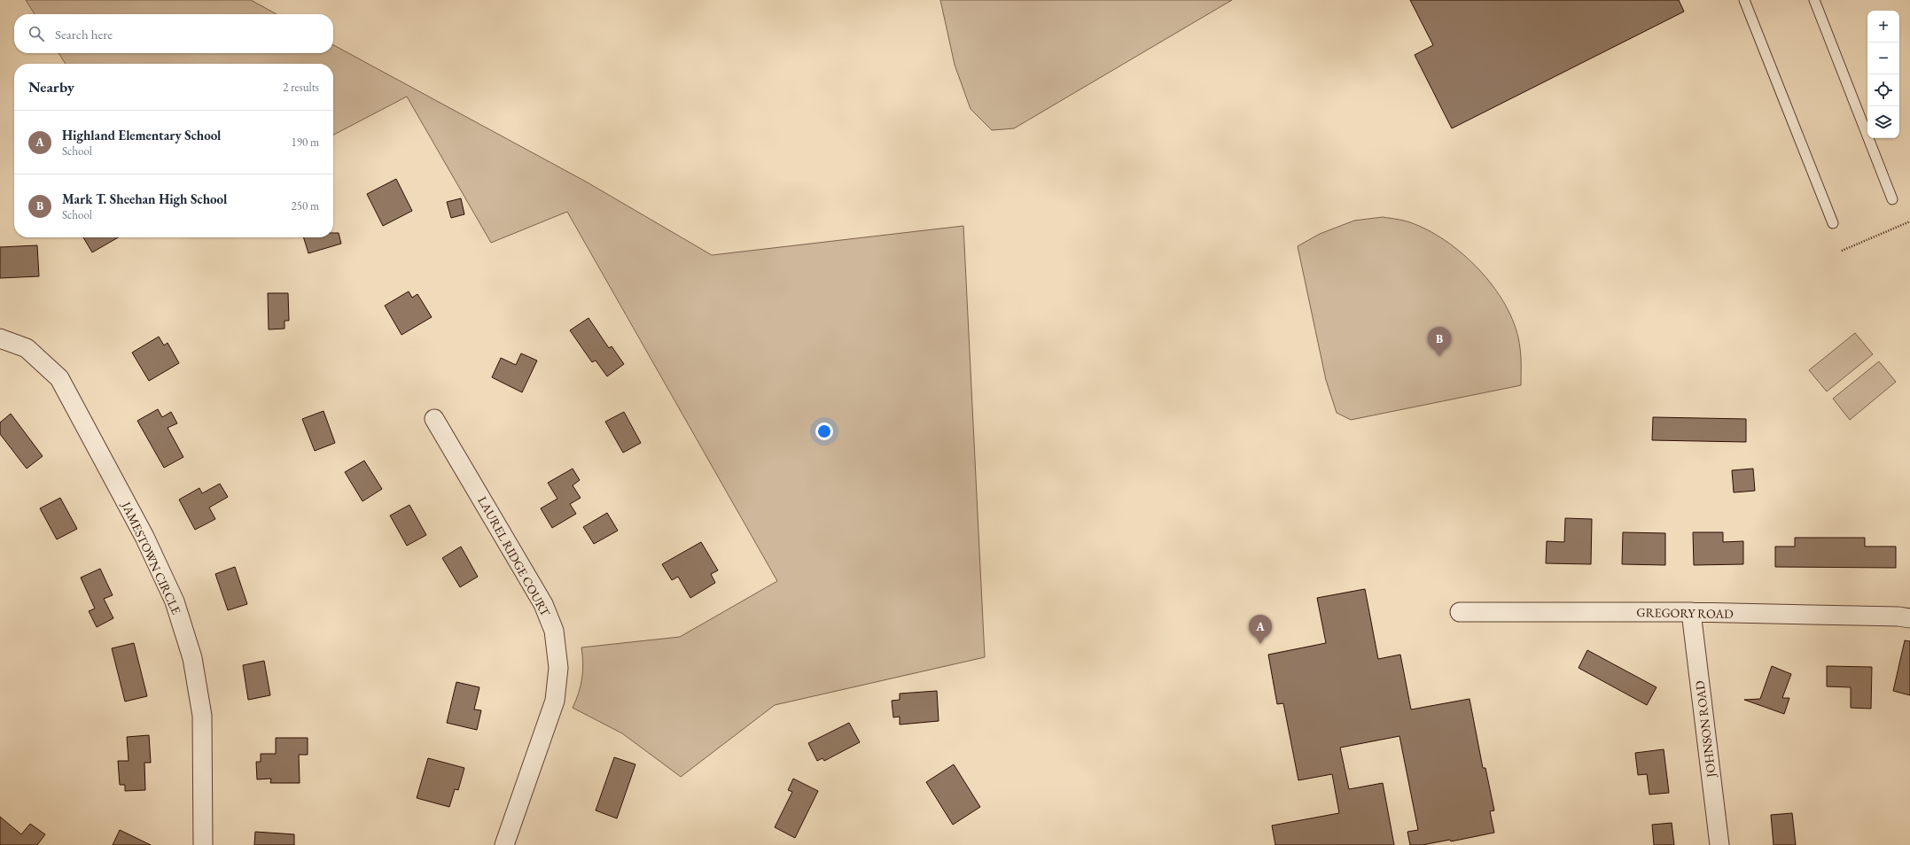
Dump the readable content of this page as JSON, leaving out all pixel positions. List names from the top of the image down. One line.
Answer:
{"streets":{"street":["LAUREL RIDGE COURT","JAMESTOWN CIRCLE","GREGORY ROAD","JOHNSON ROAD"]},"crossings":[["GREGORY ROAD","JOHNSON ROAD"]],"page":{"map_buttons":["+","−"],"search":"Search here","heading":["Nearby","2 results"],"list":[{"mark":"A","name":"Highland Elementary School","note":"School","value":"190 m"},{"mark":"B","name":"Mark T. Sheehan High School","note":"School","value":"250 m"}],"pins":["B","A"]}}
